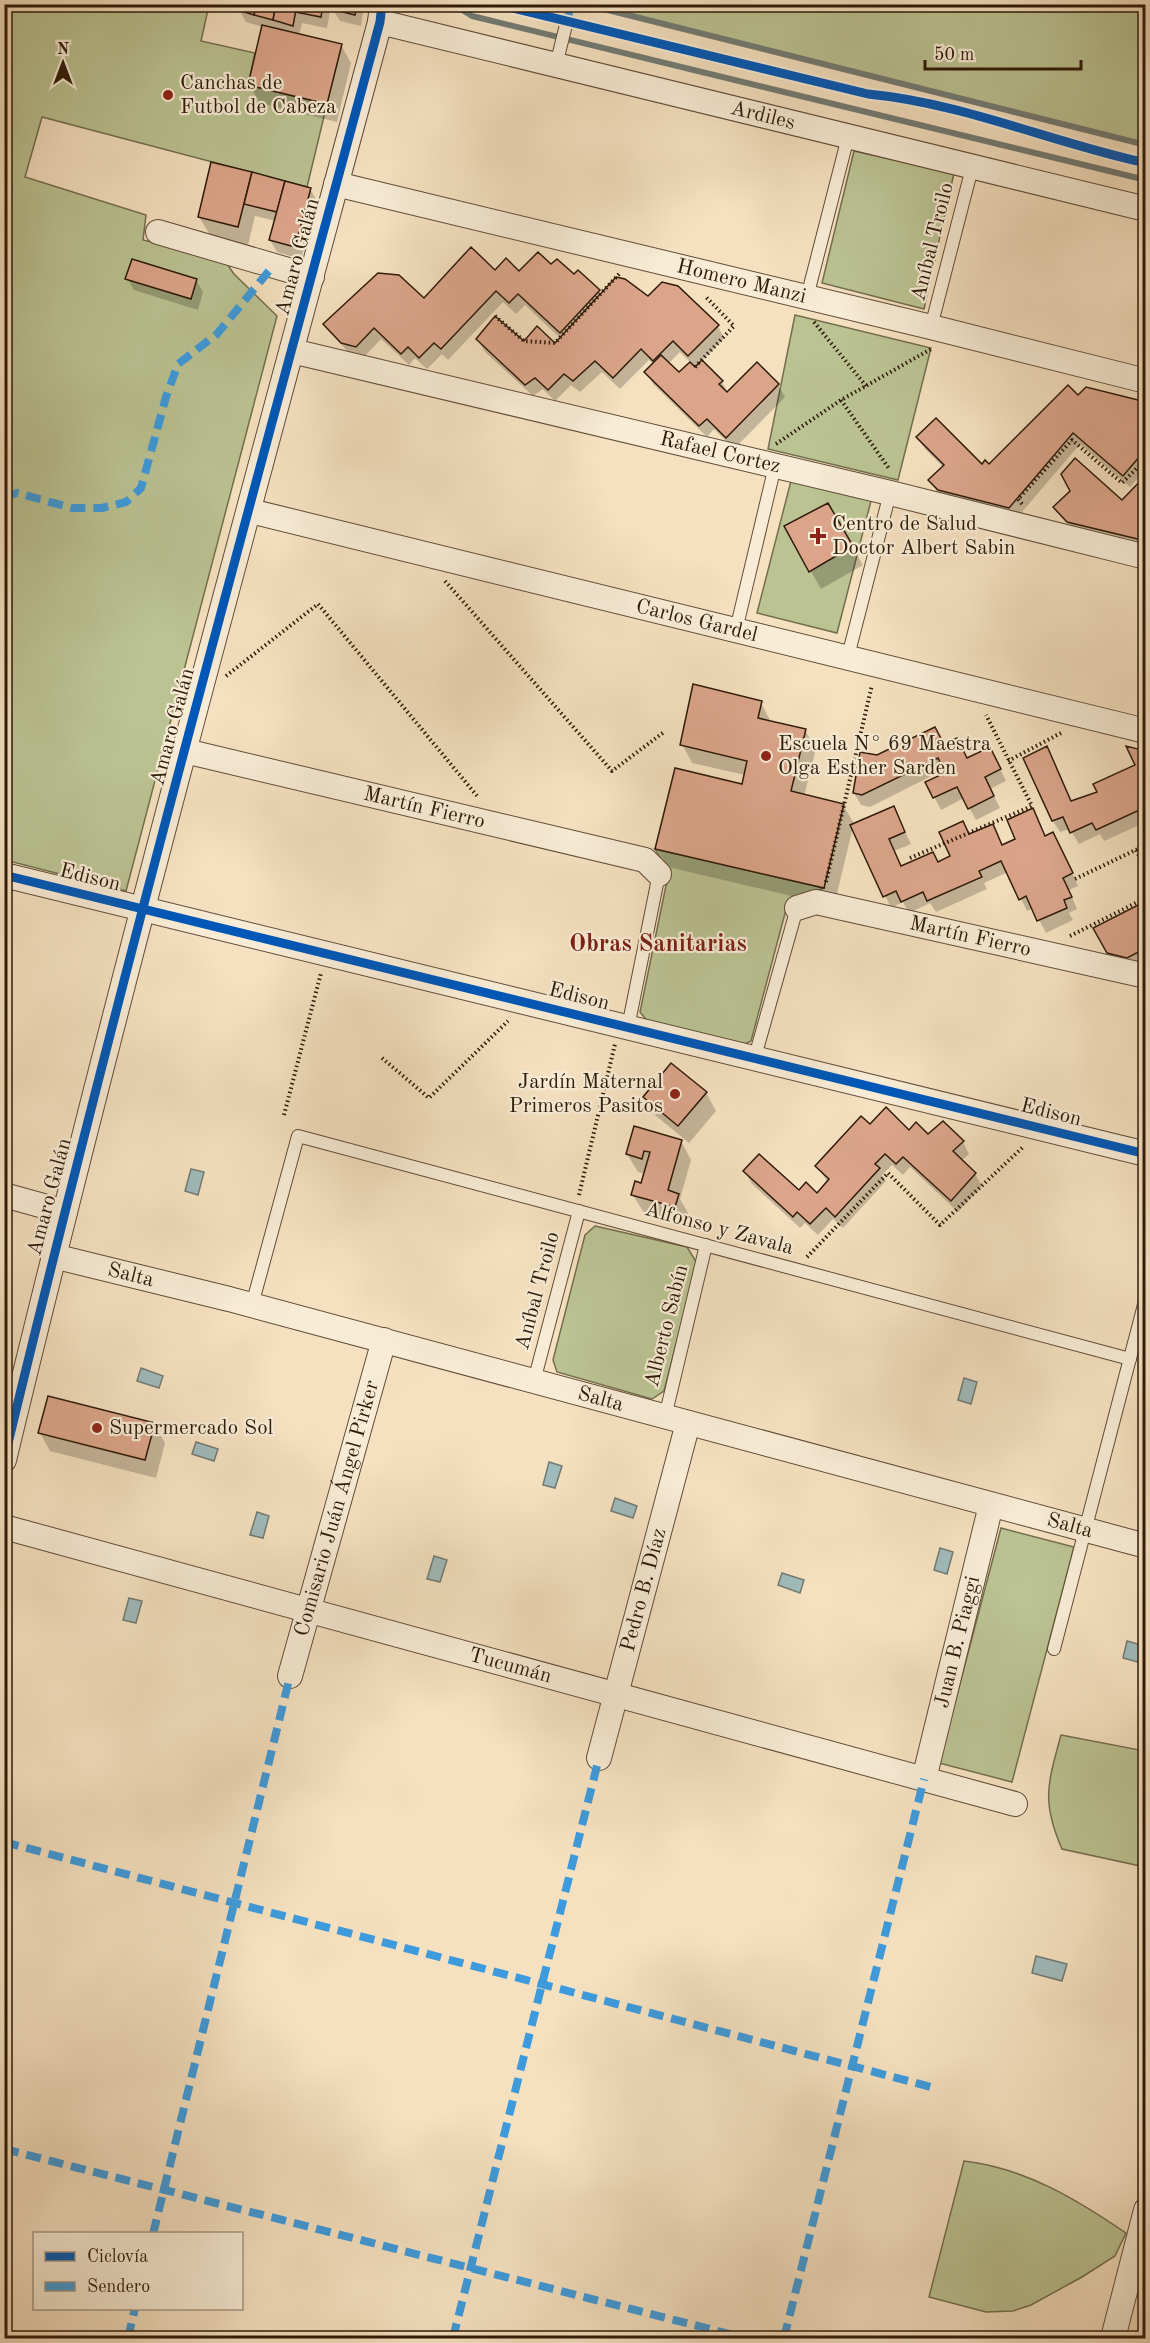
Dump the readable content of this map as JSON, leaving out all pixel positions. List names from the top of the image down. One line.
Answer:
{"streets":{"street":["Ardiles","Amaro Galán","Homero Manzi","Rafael Cortez","Carlos Gardel","Martín Fierro","Edison","Salta","Comisario Juán Ángel Pirker","Pedro B. Díaz","Juan B. Piaggi","Tucumán"],"lane":["Aníbal Troilo","Alfonso y Zavala","Alberto Sabín"]},"crossings":[["Ardiles","Aníbal Troilo"],["Ardiles","Amaro Galán"],["Aníbal Troilo","Homero Manzi"],["Aníbal Troilo","Alfonso y Zavala"],["Aníbal Troilo","Salta"],["Amaro Galán","Homero Manzi"],["Amaro Galán","Rafael Cortez"],["Amaro Galán","Carlos Gardel"],["Amaro Galán","Martín Fierro"],["Amaro Galán","Edison"],["Amaro Galán","Salta"],["Alfonso y Zavala","Salta"],["Alfonso y Zavala","Alberto Sabín"],["Salta","Alberto Sabín"],["Salta","Comisario Juán Ángel Pirker"],["Salta","Pedro B. Díaz"],["Salta","Juan B. Piaggi"],["Alberto Sabín","Pedro B. Díaz"],["Comisario Juán Ángel Pirker","Tucumán"],["Pedro B. Díaz","Tucumán"],["Juan B. Piaggi","Tucumán"]],"districts":["Obras Sanitarias"],"places":{"other":["Canchas de Futbol de Cabeza","Escuela N° 69 Maestra Olga Esther Sarden","Jardín Maternal Primeros Pasitos","Supermercado Sol"],"health":["Centro de Salud Doctor Albert Sabin"]},"legend":["Ciclovía","Sendero"],"scale_bar":"50 m","north":"top"}
